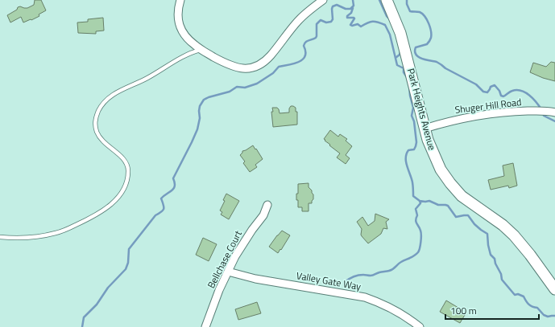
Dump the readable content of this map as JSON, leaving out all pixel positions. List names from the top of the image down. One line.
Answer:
{"streets":{"main road":["Park Heights Avenue"],"street":["Shuger Hill Road","Bellchase Court","Valley Gate Way"]},"crossings":[["Shuger Hill Road","Park Heights Avenue"],["Bellchase Court","Valley Gate Way"]],"scale_bar":"100 m"}
